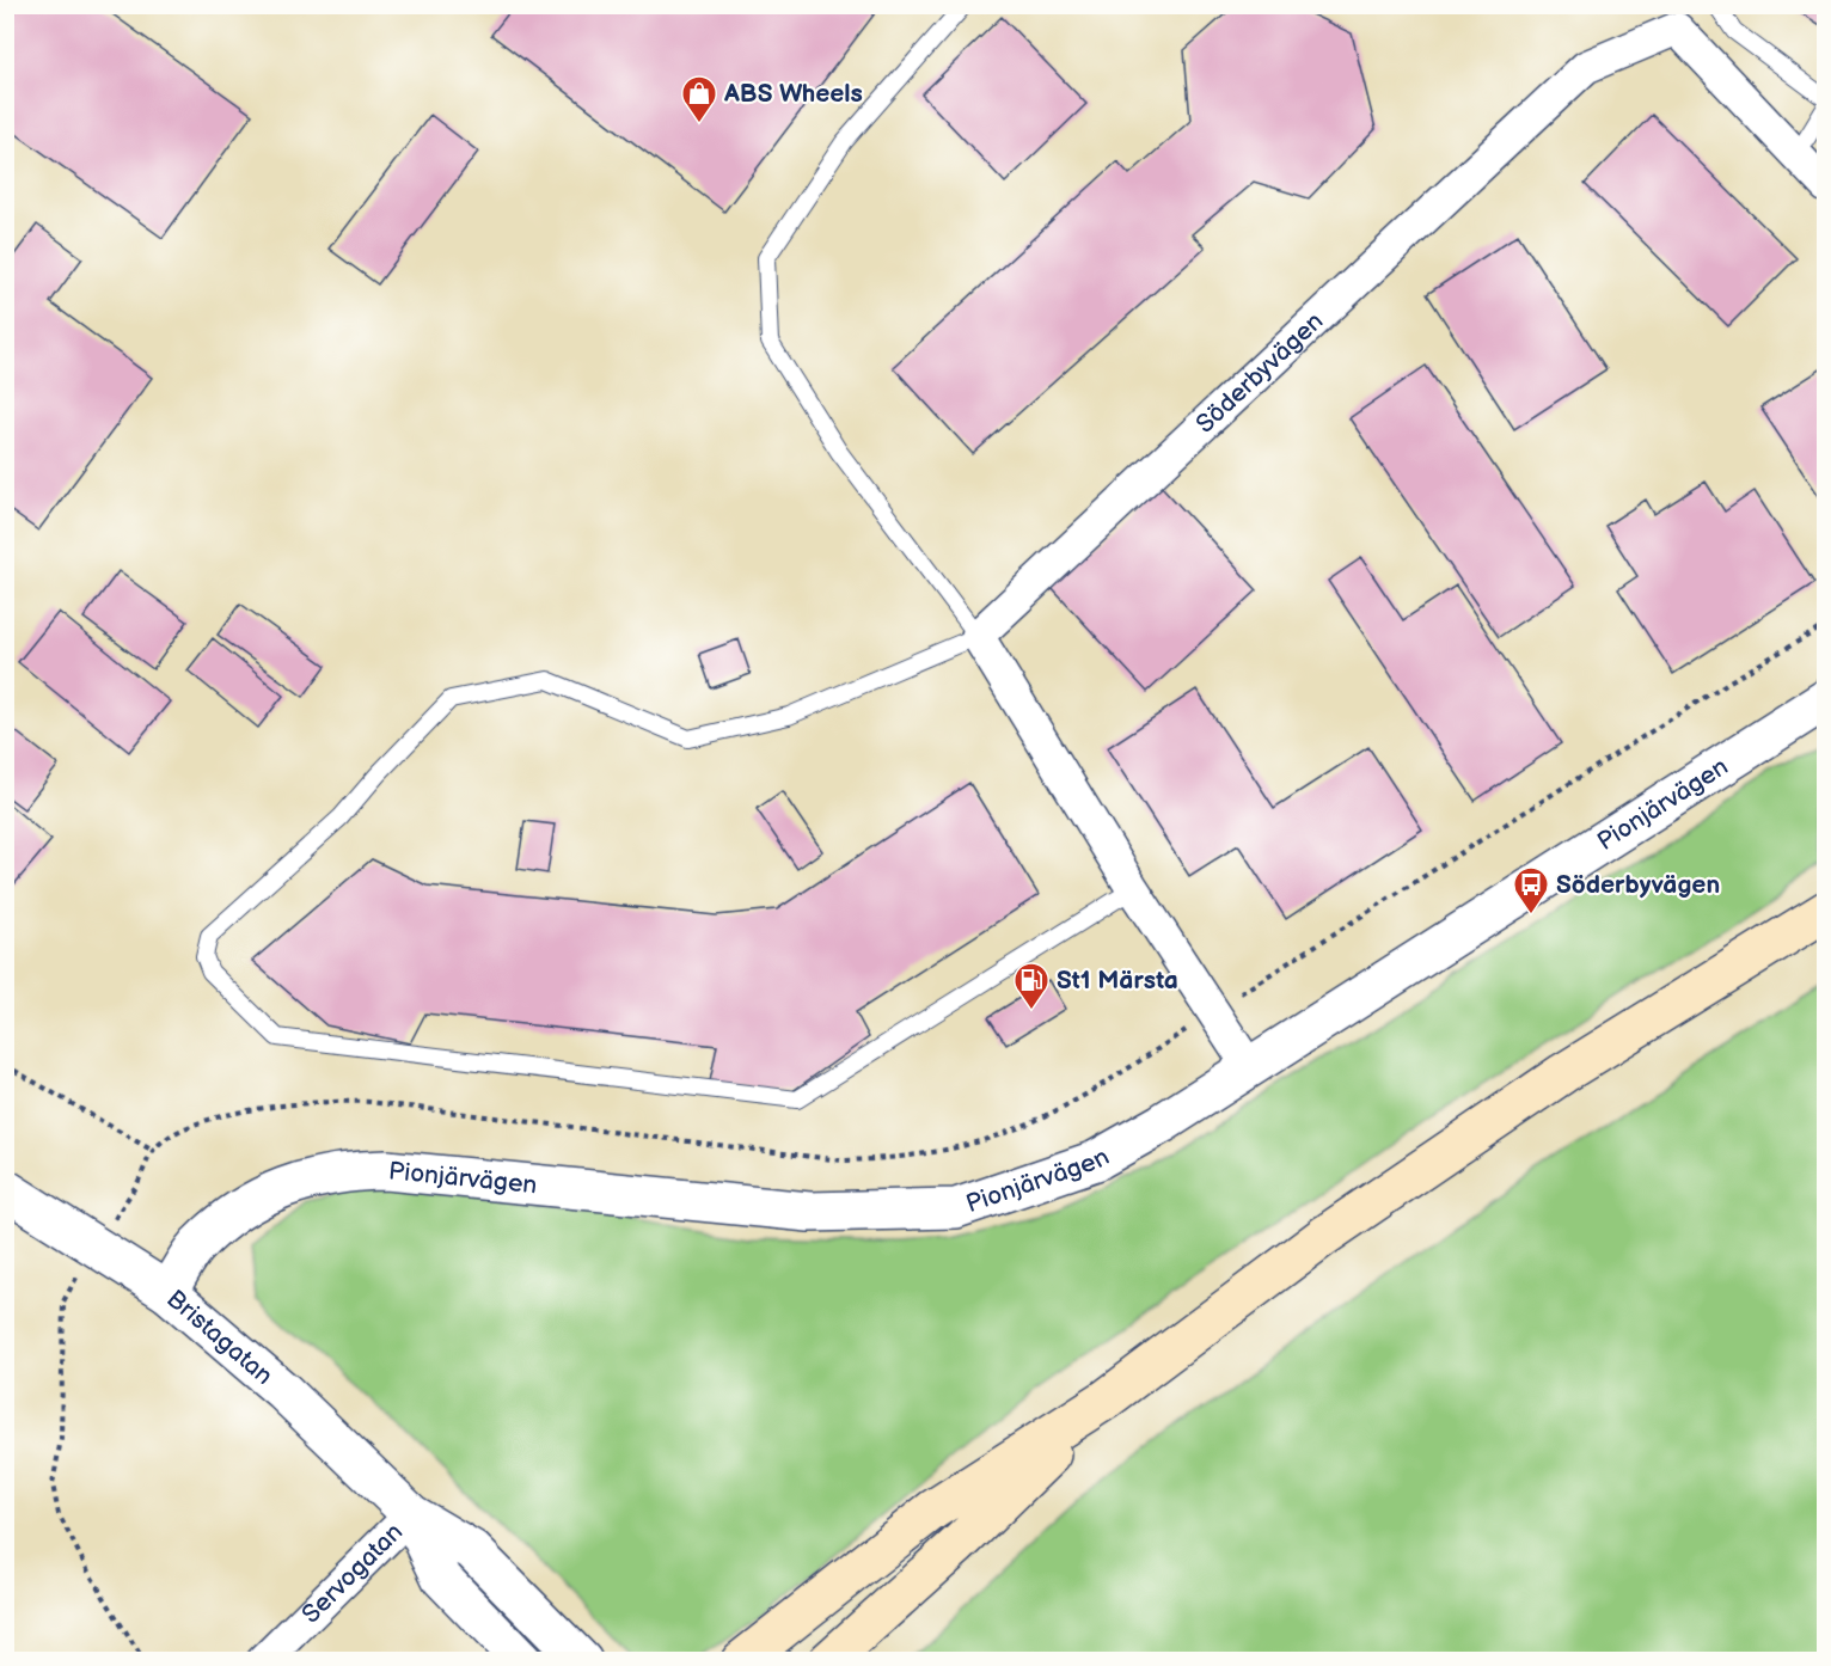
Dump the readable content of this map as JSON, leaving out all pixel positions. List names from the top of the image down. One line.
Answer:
{"streets":{"street":["Söderbyvägen","Pionjärvägen","Bristagatan","Servogatan"]},"crossings":[["Pionjärvägen","Bristagatan"],["Bristagatan","Servogatan"]],"places":{"shop":["ABS Wheels"],"bus stop":["Söderbyvägen"],"fuel station":["St1 Märsta"]}}
